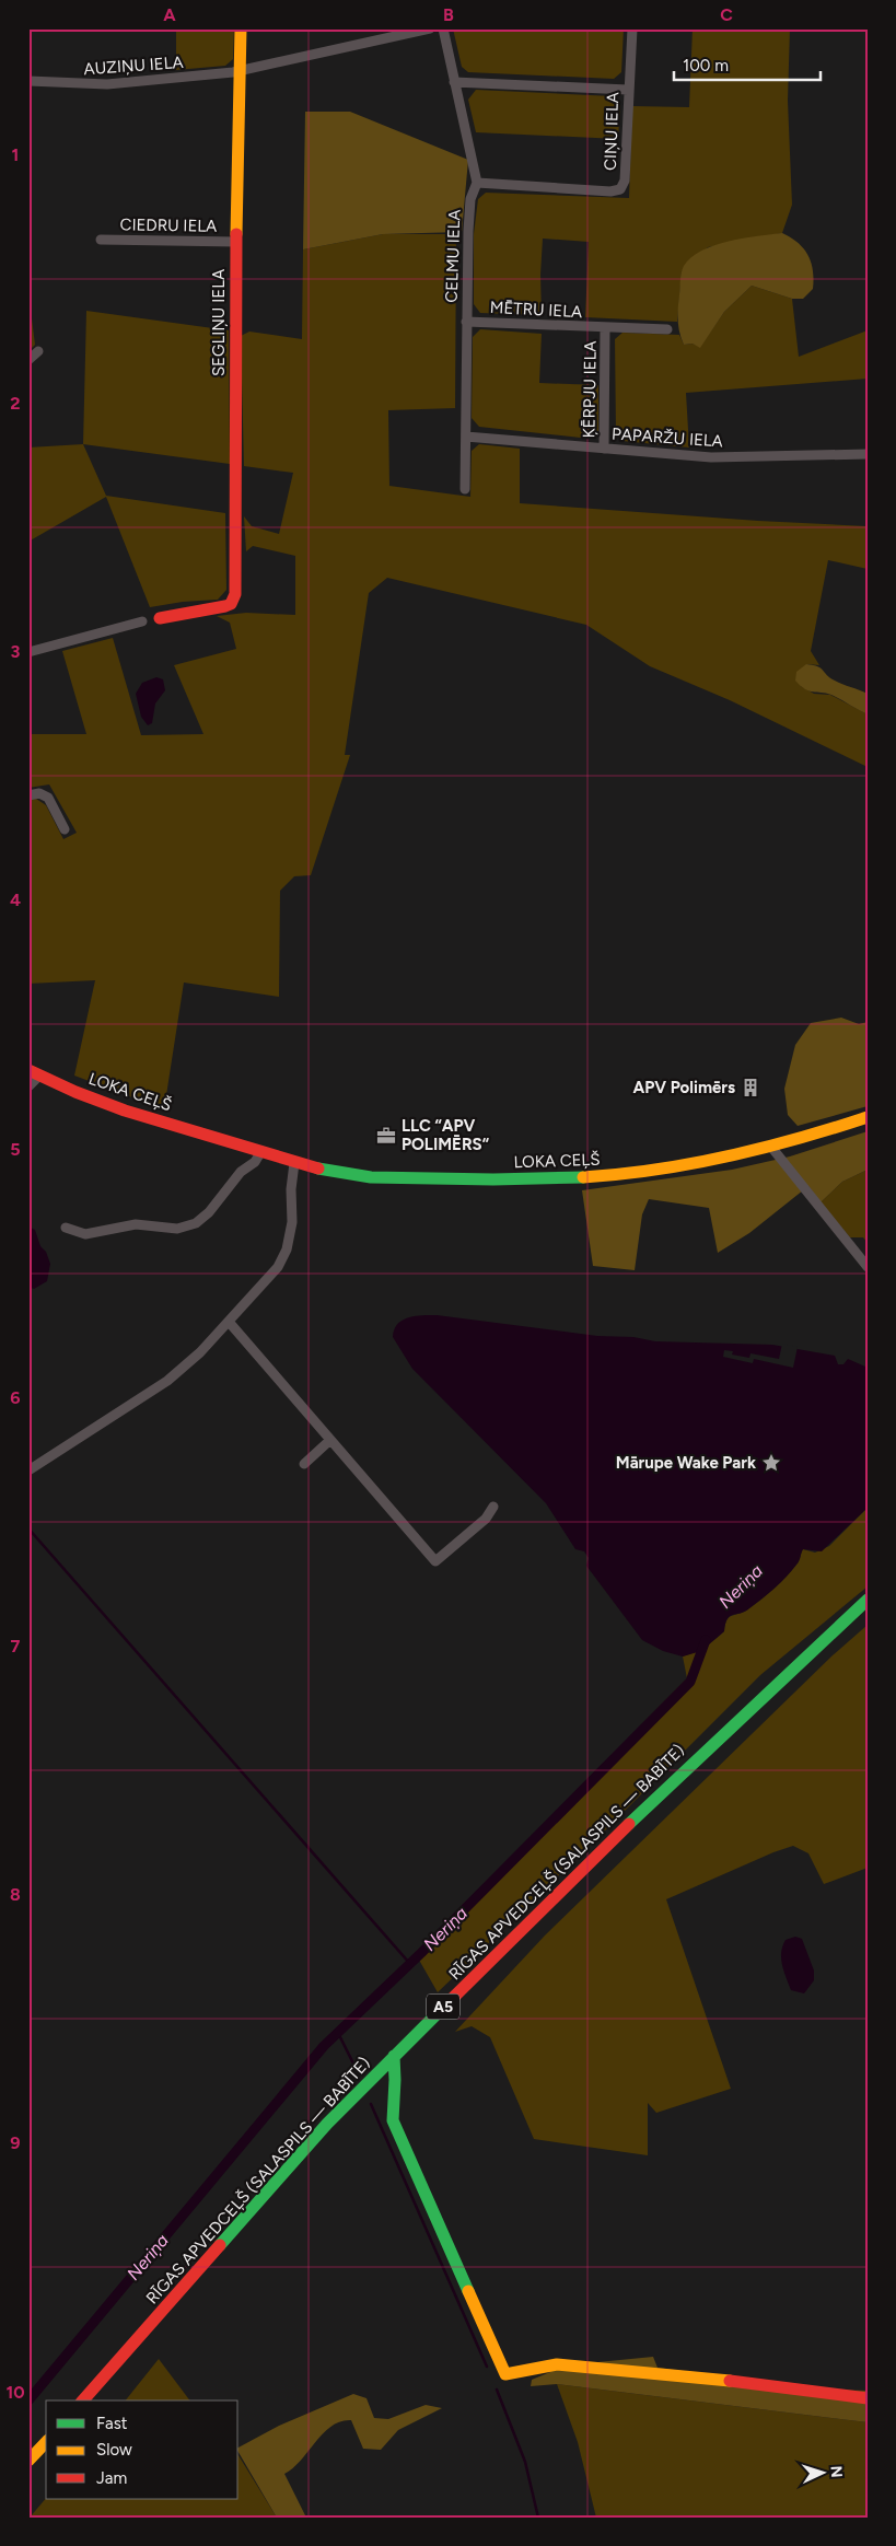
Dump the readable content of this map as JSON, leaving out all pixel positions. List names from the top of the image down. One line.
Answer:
{"streets":{"main road":["SEGLIŅU IELA","LOKA CEĻŠ","RĪGAS APVEDCEĻŠ (SALASPILS — BABĪTE)","A5"],"street":["AUZIŅU IELA","CIŅU IELA","CIEDRU IELA","CELMU IELA","MĒTRU IELA","ĶĒRPJU IELA","PAPARŽU IELA"]},"crossings":[["AUZIŅU IELA","SEGLIŅU IELA"],["CIŅU IELA","CELMU IELA"],["CIEDRU IELA","SEGLIŅU IELA"],["CELMU IELA","MĒTRU IELA"],["CELMU IELA","PAPARŽU IELA"],["MĒTRU IELA","ĶĒRPJU IELA"],["ĶĒRPJU IELA","PAPARŽU IELA"]],"water":["Neriņa"],"places":{"building":["APV Polimērs"],"office":["LLC “APV POLIMĒRS“"],"place":["Mārupe Wake Park"]},"legend":["Fast","Slow","Jam"],"scale_bar":"100 m","north":"right","grid":{"columns":["A","B","C"],"rows":["1","2","3","4","5","6","7","8","9","10"]}}
